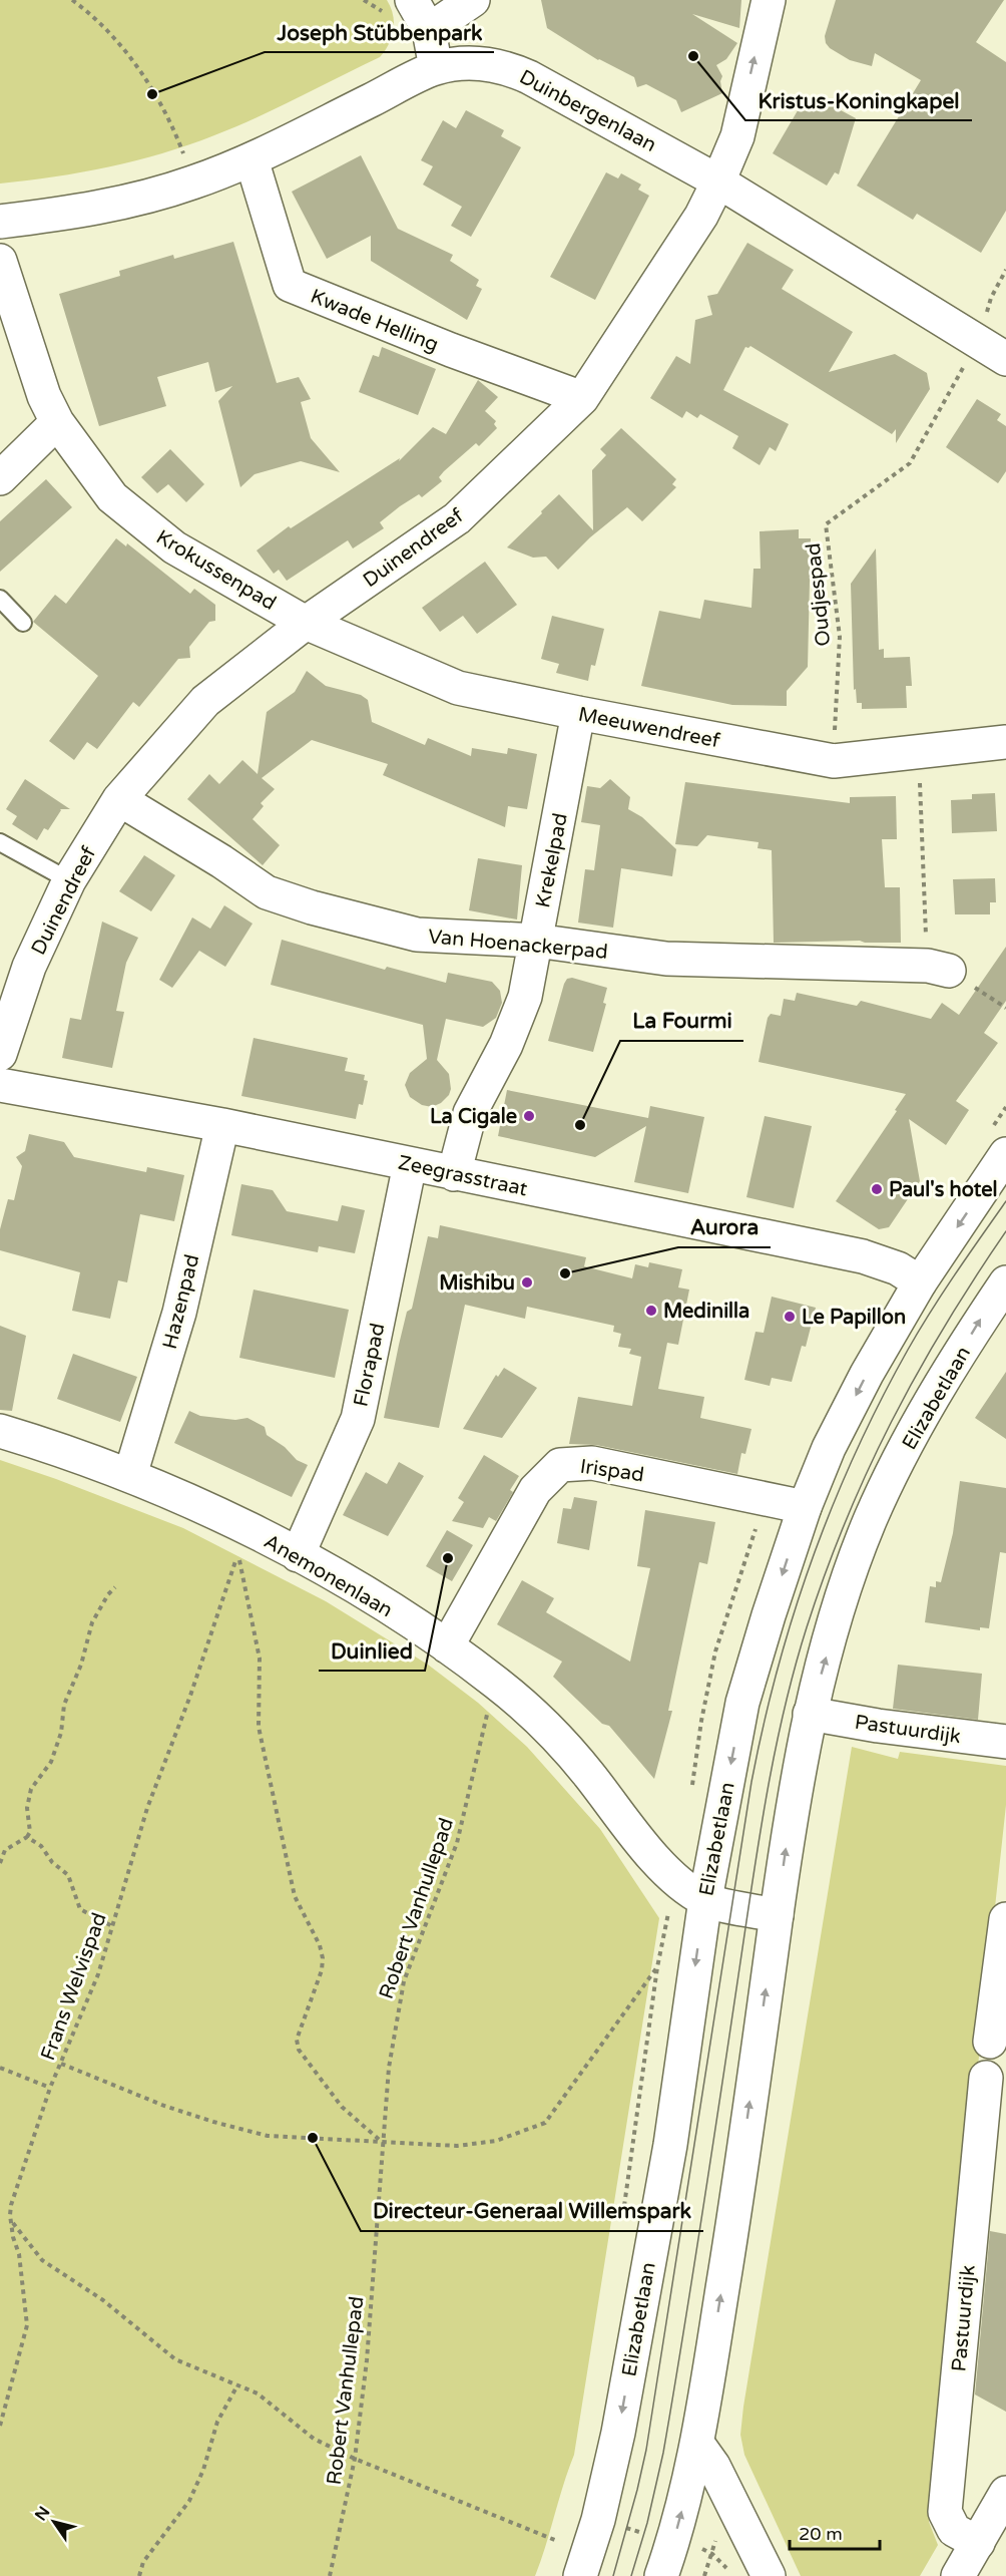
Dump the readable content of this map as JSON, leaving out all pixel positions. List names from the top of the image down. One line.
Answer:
{"streets":{"street":["Duinbergenlaan","Kwade Helling","Duinendreef","Krokussenpad","Meeuwendreef","Krekelpad","Van Hoenackerpad","Zeegrasstraat","Hazenpad","Florapad","Elizabetlaan","Irispad","Anemonenlaan","Pastuurdijk"],"path":["Oudjespad","Robert Vanhullepad","Frans Welvispad"]},"crossings":[["Duinbergenlaan","Kwade Helling"],["Duinbergenlaan","Duinendreef"],["Duinbergenlaan","Oudjespad"],["Kwade Helling","Duinendreef"],["Duinendreef","Krokussenpad"],["Duinendreef","Meeuwendreef"],["Duinendreef","Van Hoenackerpad"],["Krokussenpad","Meeuwendreef"],["Oudjespad","Meeuwendreef"],["Meeuwendreef","Krekelpad"],["Krekelpad","Van Hoenackerpad"],["Krekelpad","Zeegrasstraat"],["Zeegrasstraat","Hazenpad"],["Zeegrasstraat","Florapad"],["Zeegrasstraat","Elizabetlaan"],["Hazenpad","Anemonenlaan"],["Florapad","Anemonenlaan"],["Elizabetlaan","Irispad"],["Elizabetlaan","Anemonenlaan"],["Elizabetlaan","Pastuurdijk"],["Irispad","Anemonenlaan"],["Anemonenlaan","Robert Vanhullepad"],["Robert Vanhullepad","Frans Welvispad"]],"places":["Kristus-Koningkapel","Joseph Stübbenpark","La Cigale","La Fourmi","Paul's hotel","Aurora","Mishibu","Medinilla","Le Papillon","Duinlied","Directeur-Generaal Willemspark"],"scale_bar":"20 m","north":"top left"}
